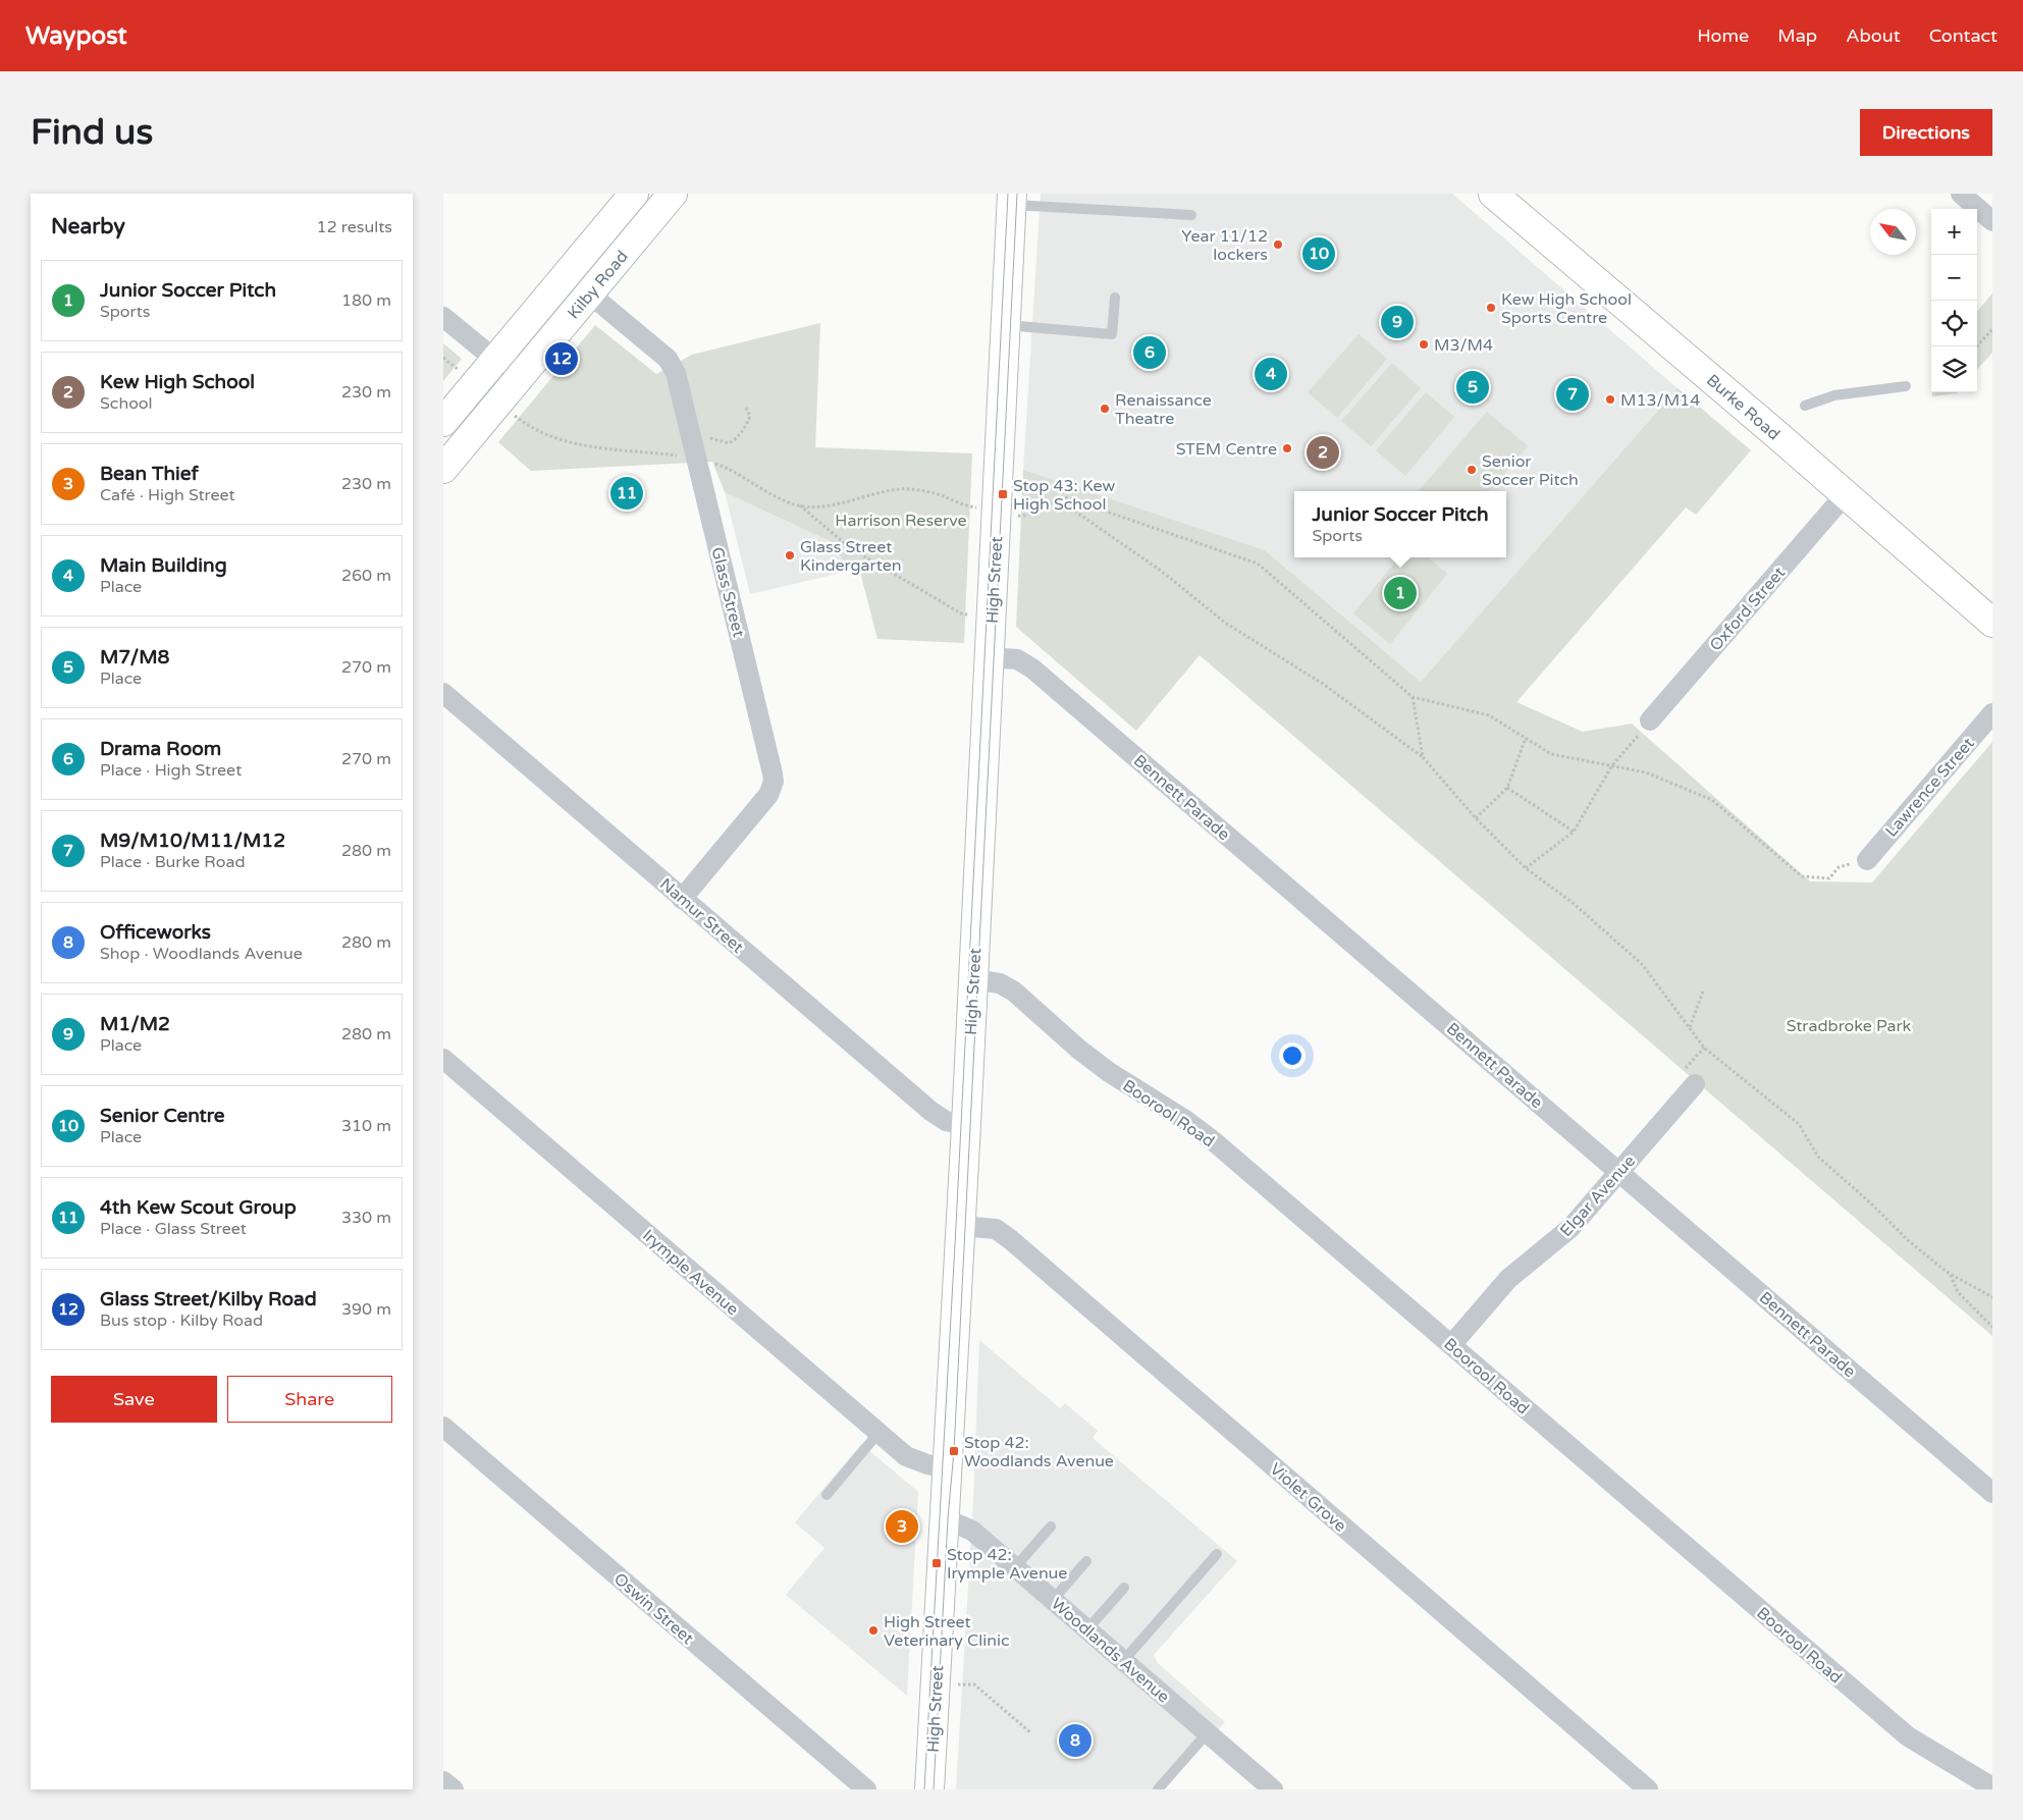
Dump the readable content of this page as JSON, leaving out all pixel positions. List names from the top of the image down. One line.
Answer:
{"streets":{"main road":["Kilby Road","Burke Road","High Street"],"street":["Glass Street","Oxford Street","Lawrence Street","Bennett Parade","Namur Street","Boorool Road","Elgar Avenue","Irymple Avenue","Violet Grove","Oswin Street","Woodlands Avenue"]},"crossings":[["Kilby Road","Glass Street"],["Burke Road","Oxford Street"],["High Street","Bennett Parade"],["High Street","Namur Street"],["High Street","Boorool Road"],["High Street","Irymple Avenue"],["High Street","Violet Grove"],["High Street","Woodlands Avenue"],["Glass Street","Namur Street"],["Bennett Parade","Elgar Avenue"],["Boorool Road","Elgar Avenue"]],"parks":["Harrison Reserve","Stradbroke Park"],"places":{"other":["Year 11/12 lockers","Kew High School Sports Centre","M3/M4","M13/M14","Renaissance Theatre","STEM Centre","Senior Soccer Pitch","Glass Street Kindergarten","High Street Veterinary Clinic"],"transit":["Stop 43: Kew High School","Stop 42: Woodlands Avenue","Stop 42: Irymple Avenue"]},"north":"top left","page":{"header":"Waypost","nav":["Home","Map","About","Contact"],"buttons":["Directions",["Save","Share"]],"title":"Find us","heading":["Nearby","12 results"],"map_buttons":["+","−"],"pins":["10","9","6","12","4","5","7","2","11","1","3","8"],"list":[{"mark":"1","name":"Junior Soccer Pitch","note":"Sports","value":"180 m"},{"mark":"2","name":"Kew High School","note":"School","value":"230 m"},{"mark":"3","name":"Bean Thief","note":"Café · High Street","value":"230 m"},{"mark":"4","name":"Main Building","note":"Place","value":"260 m"},{"mark":"5","name":"M7/M8","note":"Place","value":"270 m"},{"mark":"6","name":"Drama Room","note":"Place · High Street","value":"270 m"},{"mark":"7","name":"M9/M10/M11/M12","note":"Place · Burke Road","value":"280 m"},{"mark":"8","name":"Officeworks","note":"Shop · Woodlands Avenue","value":"280 m"},{"mark":"9","name":"M1/M2","note":"Place","value":"280 m"},{"mark":"10","name":"Senior Centre","note":"Place","value":"310 m"},{"mark":"11","name":"4th Kew Scout Group","note":"Place · Glass Street","value":"330 m"},{"mark":"12","name":"Glass Street/Kilby Road","note":"Bus stop · Kilby Road","value":"390 m"}],"popup":["Junior Soccer Pitch","Sports"]}}
